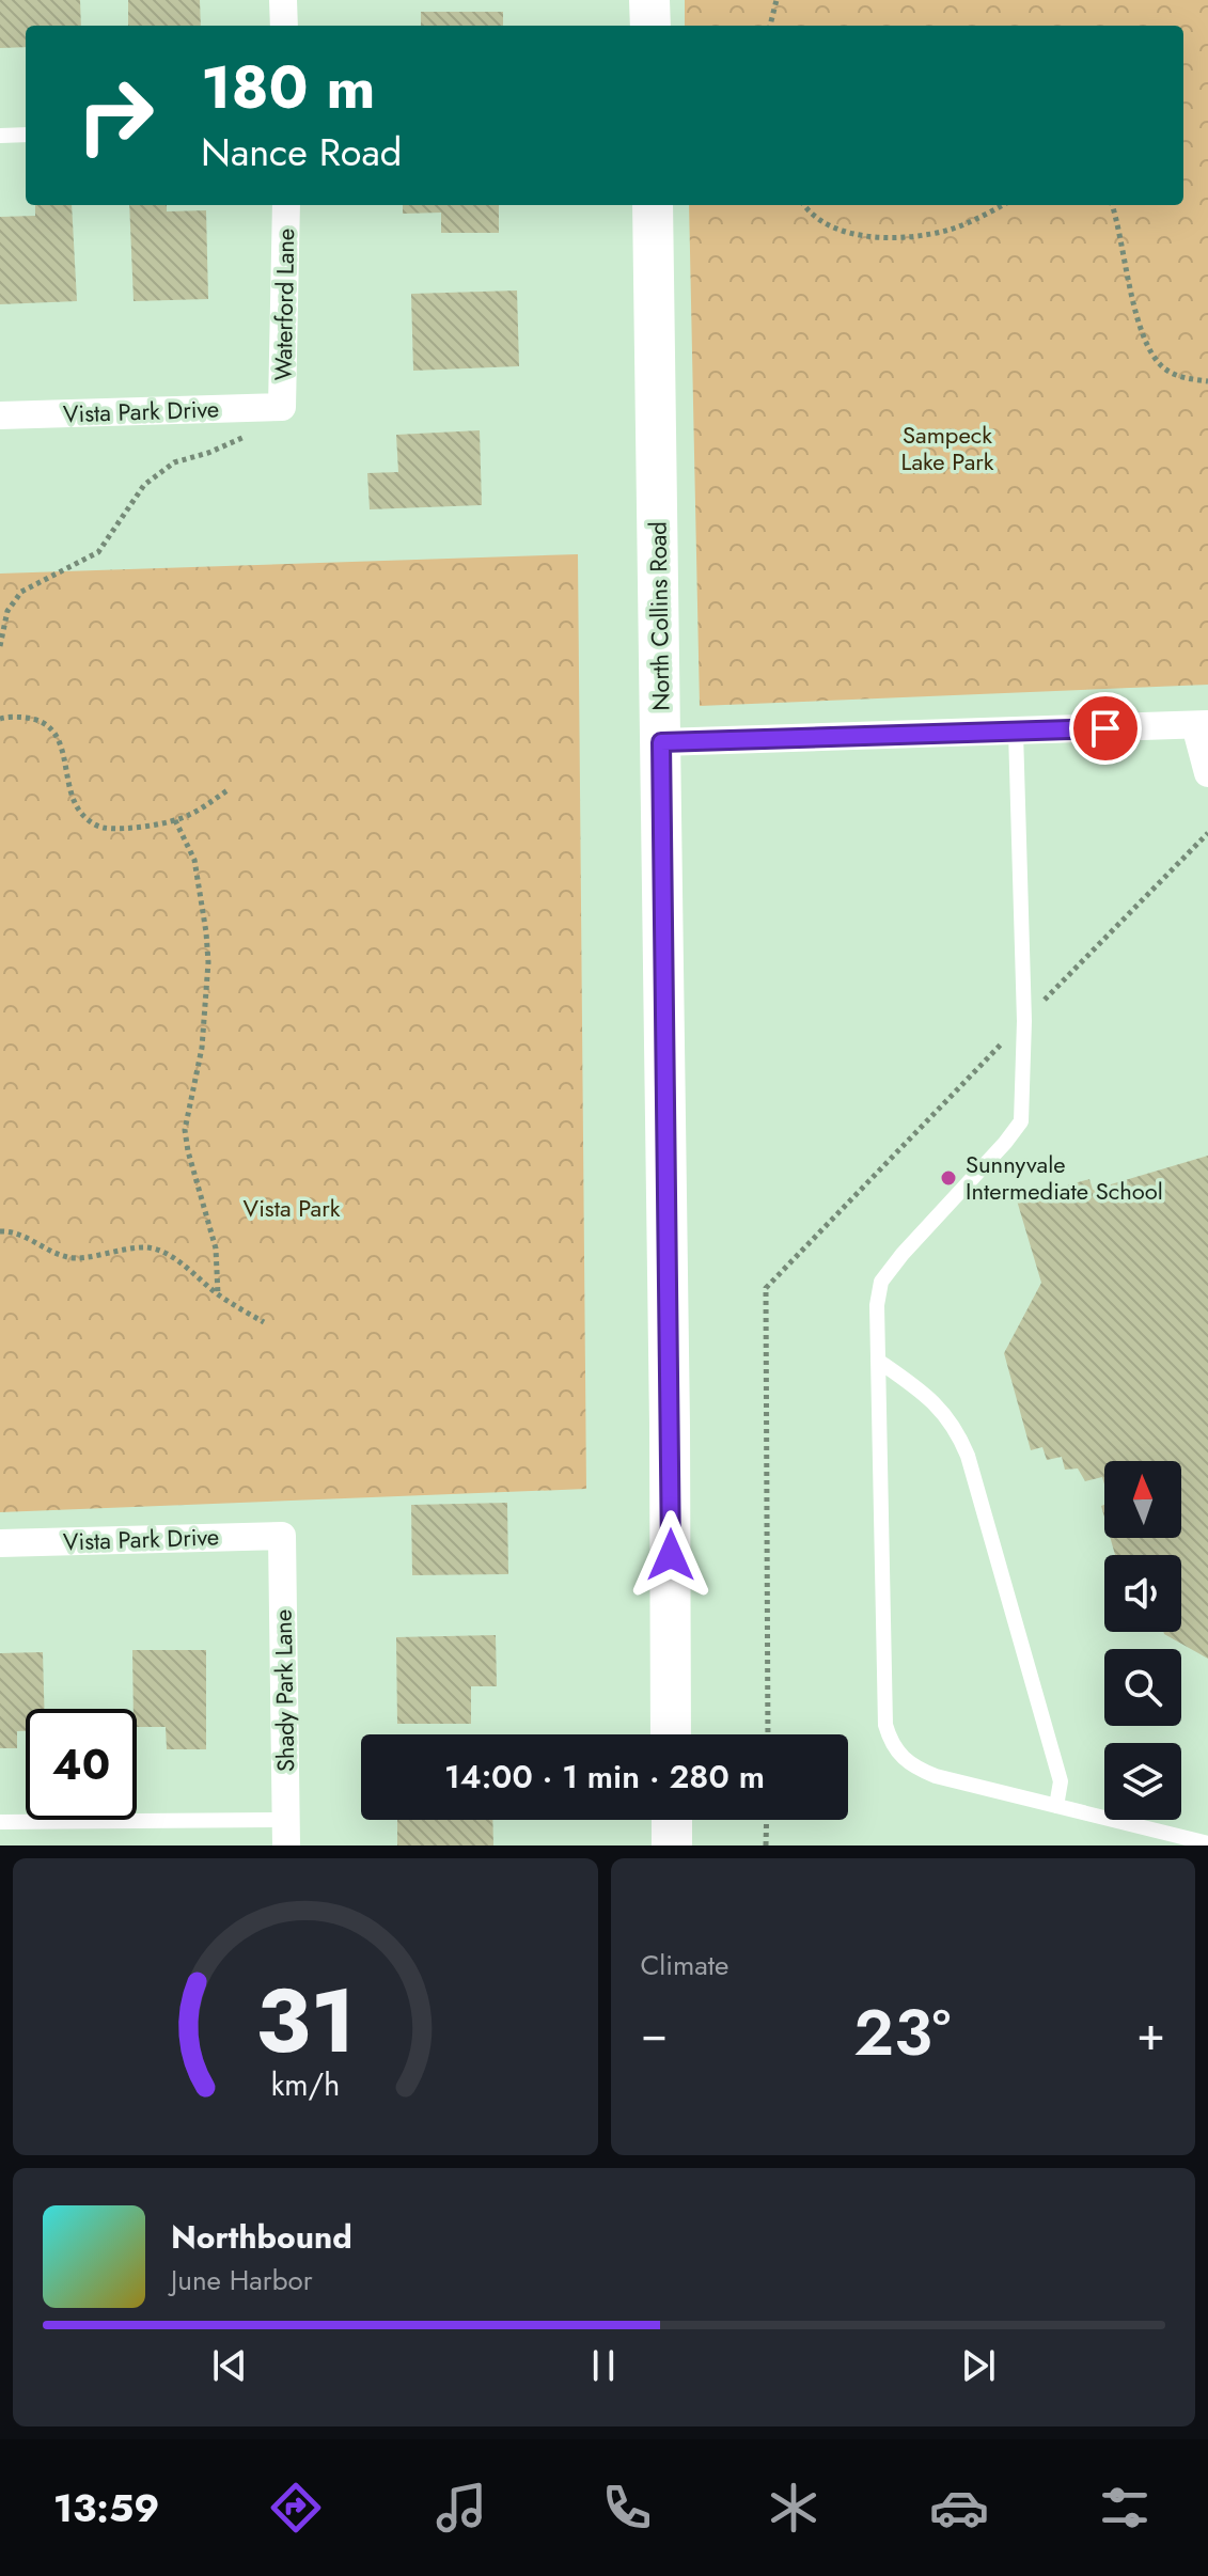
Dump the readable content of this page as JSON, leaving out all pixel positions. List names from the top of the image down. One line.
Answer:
{"streets":{"street":["Waterford Lane","Vista Park Drive","North Collins Road","Shady Park Lane"]},"crossings":[["Waterford Lane","Vista Park Drive"],["Vista Park Drive","Shady Park Lane"]],"parks":["Sampeck Lake Park","Vista Park"],"places":["Sunnyvale Intermediate School"],"north":"top","page":{"turn":["180 m","Nance Road"],"limit":"40","trip":"14:00 · 1 min · 280 m","tile":"Climate","heat":["−","23°","+"],"song":["Northbound","June Harbor"],"tabs":"13:59","gauge":["31","km/h"]}}
